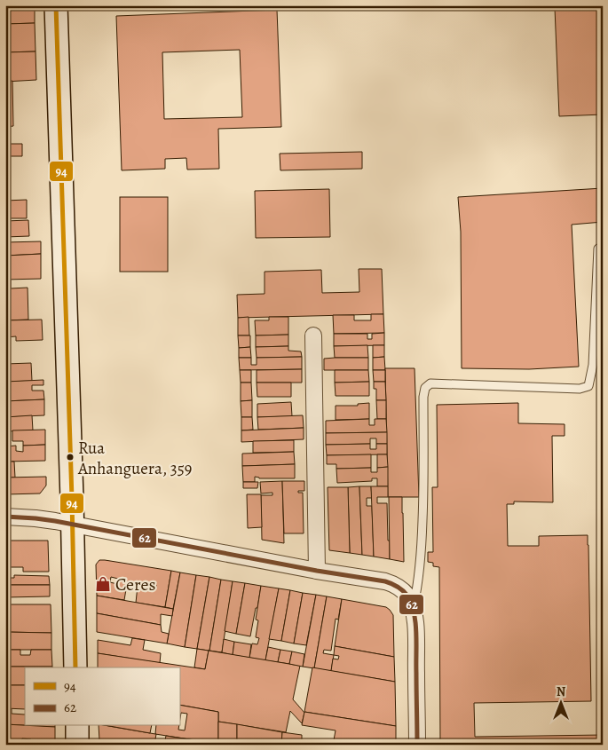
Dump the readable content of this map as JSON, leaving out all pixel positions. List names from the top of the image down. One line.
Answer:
{"places":{"other":["Rua Anhanguera, 359"],"shop":["Ceres"]},"lines":["transit line 94","transit line 62"],"legend":["94","62"],"north":"top"}
